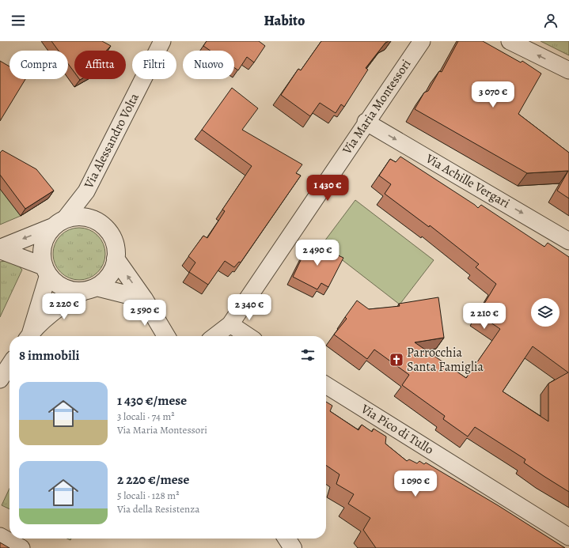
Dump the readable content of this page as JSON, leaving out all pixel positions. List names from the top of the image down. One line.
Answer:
{"streets":{"street":["Via Maria Montessori","Via Alessandro Volta","Via Achille Vergari","Via Pico di Tullo"]},"crossings":[["Via Maria Montessori","Via Achille Vergari"]],"one_way":["Via Achille Vergari"],"places":{"church":["Parrocchia Santa Famiglia"]},"page":{"header":"Habito","chip":["Compra","Affitta","Filtri","Nuovo"],"price":["3 070 €","1 430 €","2 490 €","2 220 €","2 340 €","2 590 €","2 210 €","1 090 €"],"heading":"8 immobili","list":[{"name":"1 430 €/mese","note":"3 locali · 74 m² · Via Maria Montessori"},{"name":"2 220 €/mese","note":"5 locali · 128 m² · Via della Resistenza"}]}}
